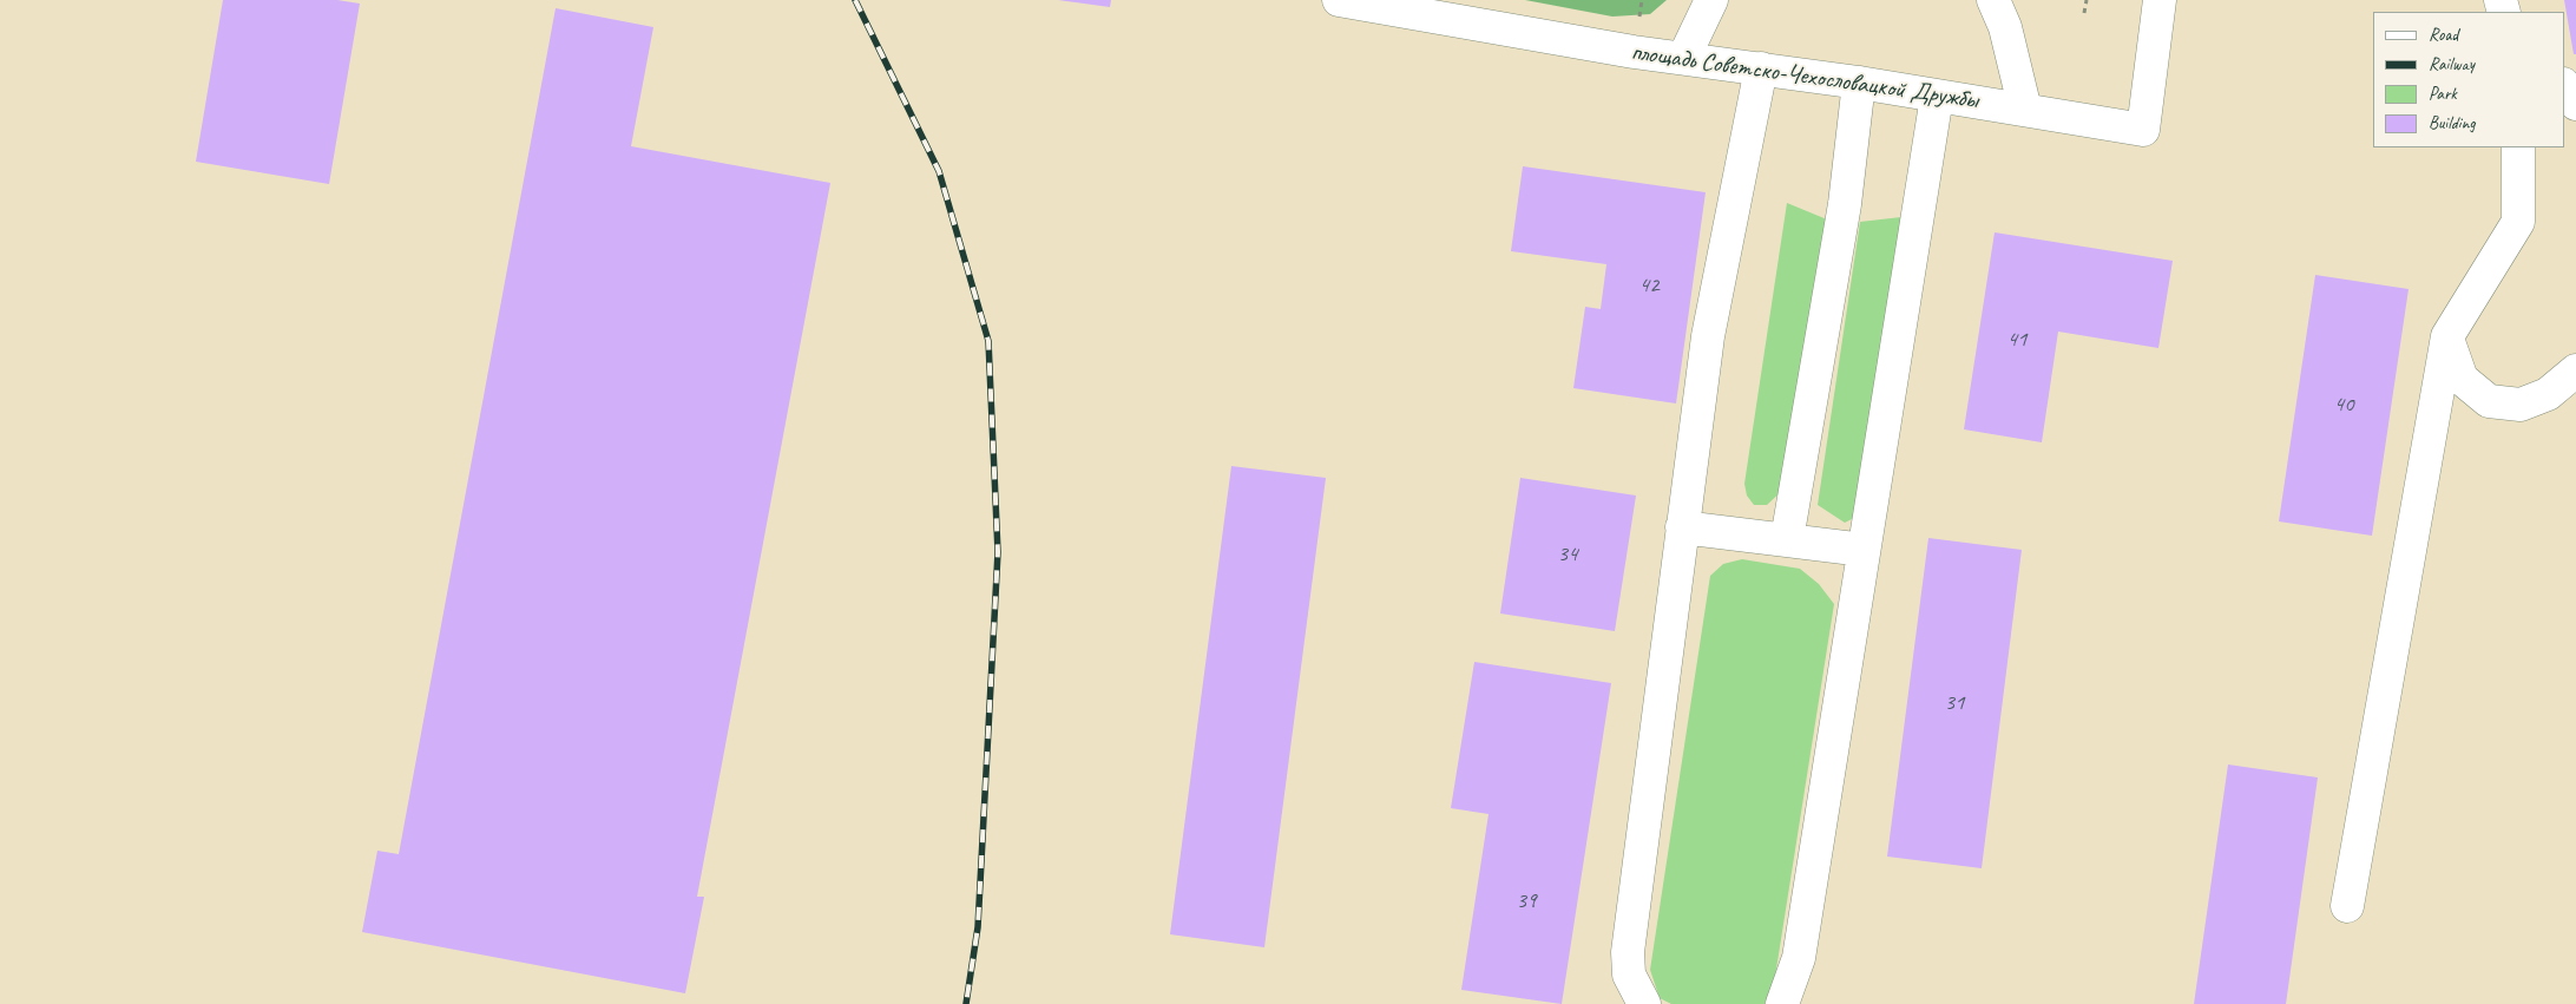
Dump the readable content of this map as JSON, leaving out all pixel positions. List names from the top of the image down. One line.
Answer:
{"streets":{"lane":["площадь Советско-Чехословацкой Дружбы"]},"house_numbers":["42","41","40","34","31","39"],"legend":["Road","Railway","Park","Building"]}
